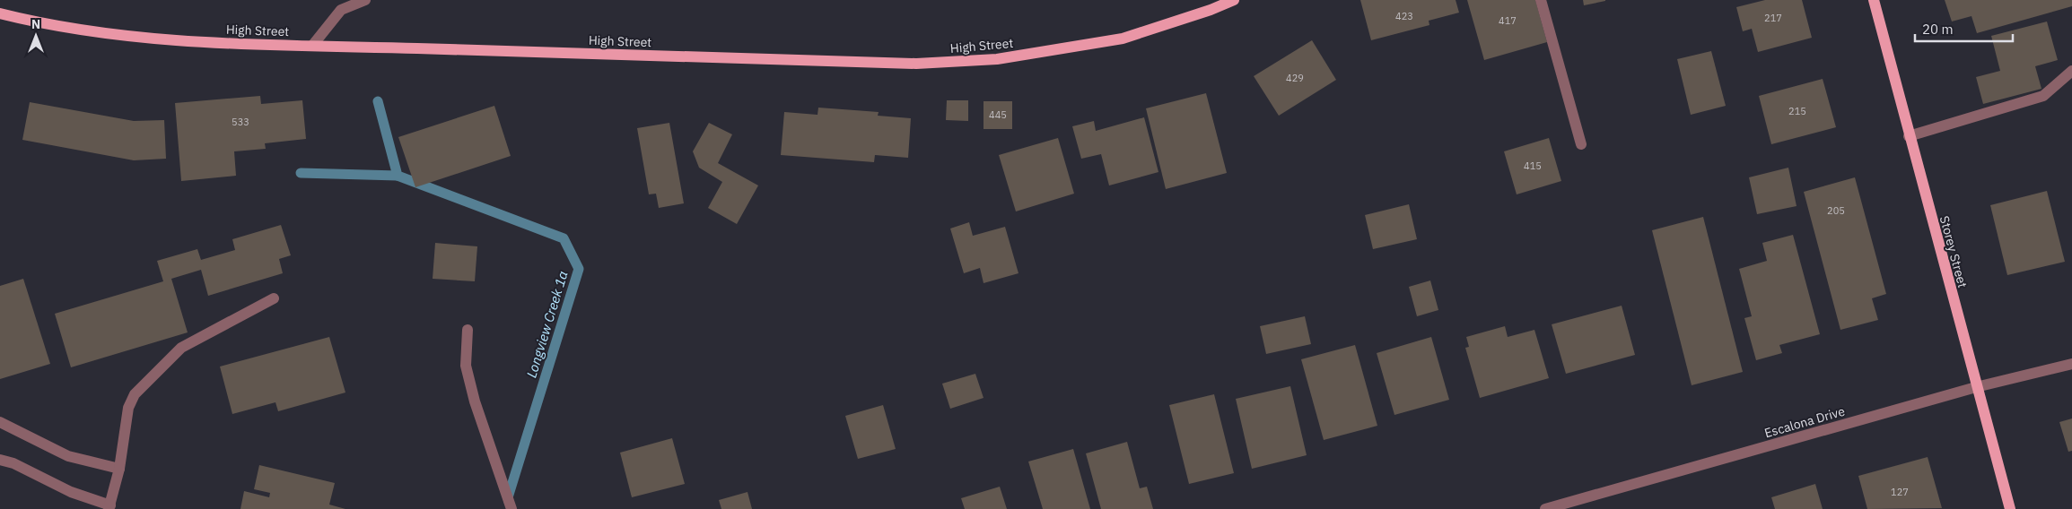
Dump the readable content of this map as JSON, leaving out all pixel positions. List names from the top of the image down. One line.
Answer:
{"streets":{"main road":["High Street","Storey Street"],"street":["Escalona Drive"]},"crossings":[["Storey Street","Escalona Drive"]],"water":["Longview Creek 1a"],"house_numbers":["423","217","417","429","215","445","533","415","205","127"],"scale_bar":"20 m","north":"top"}
